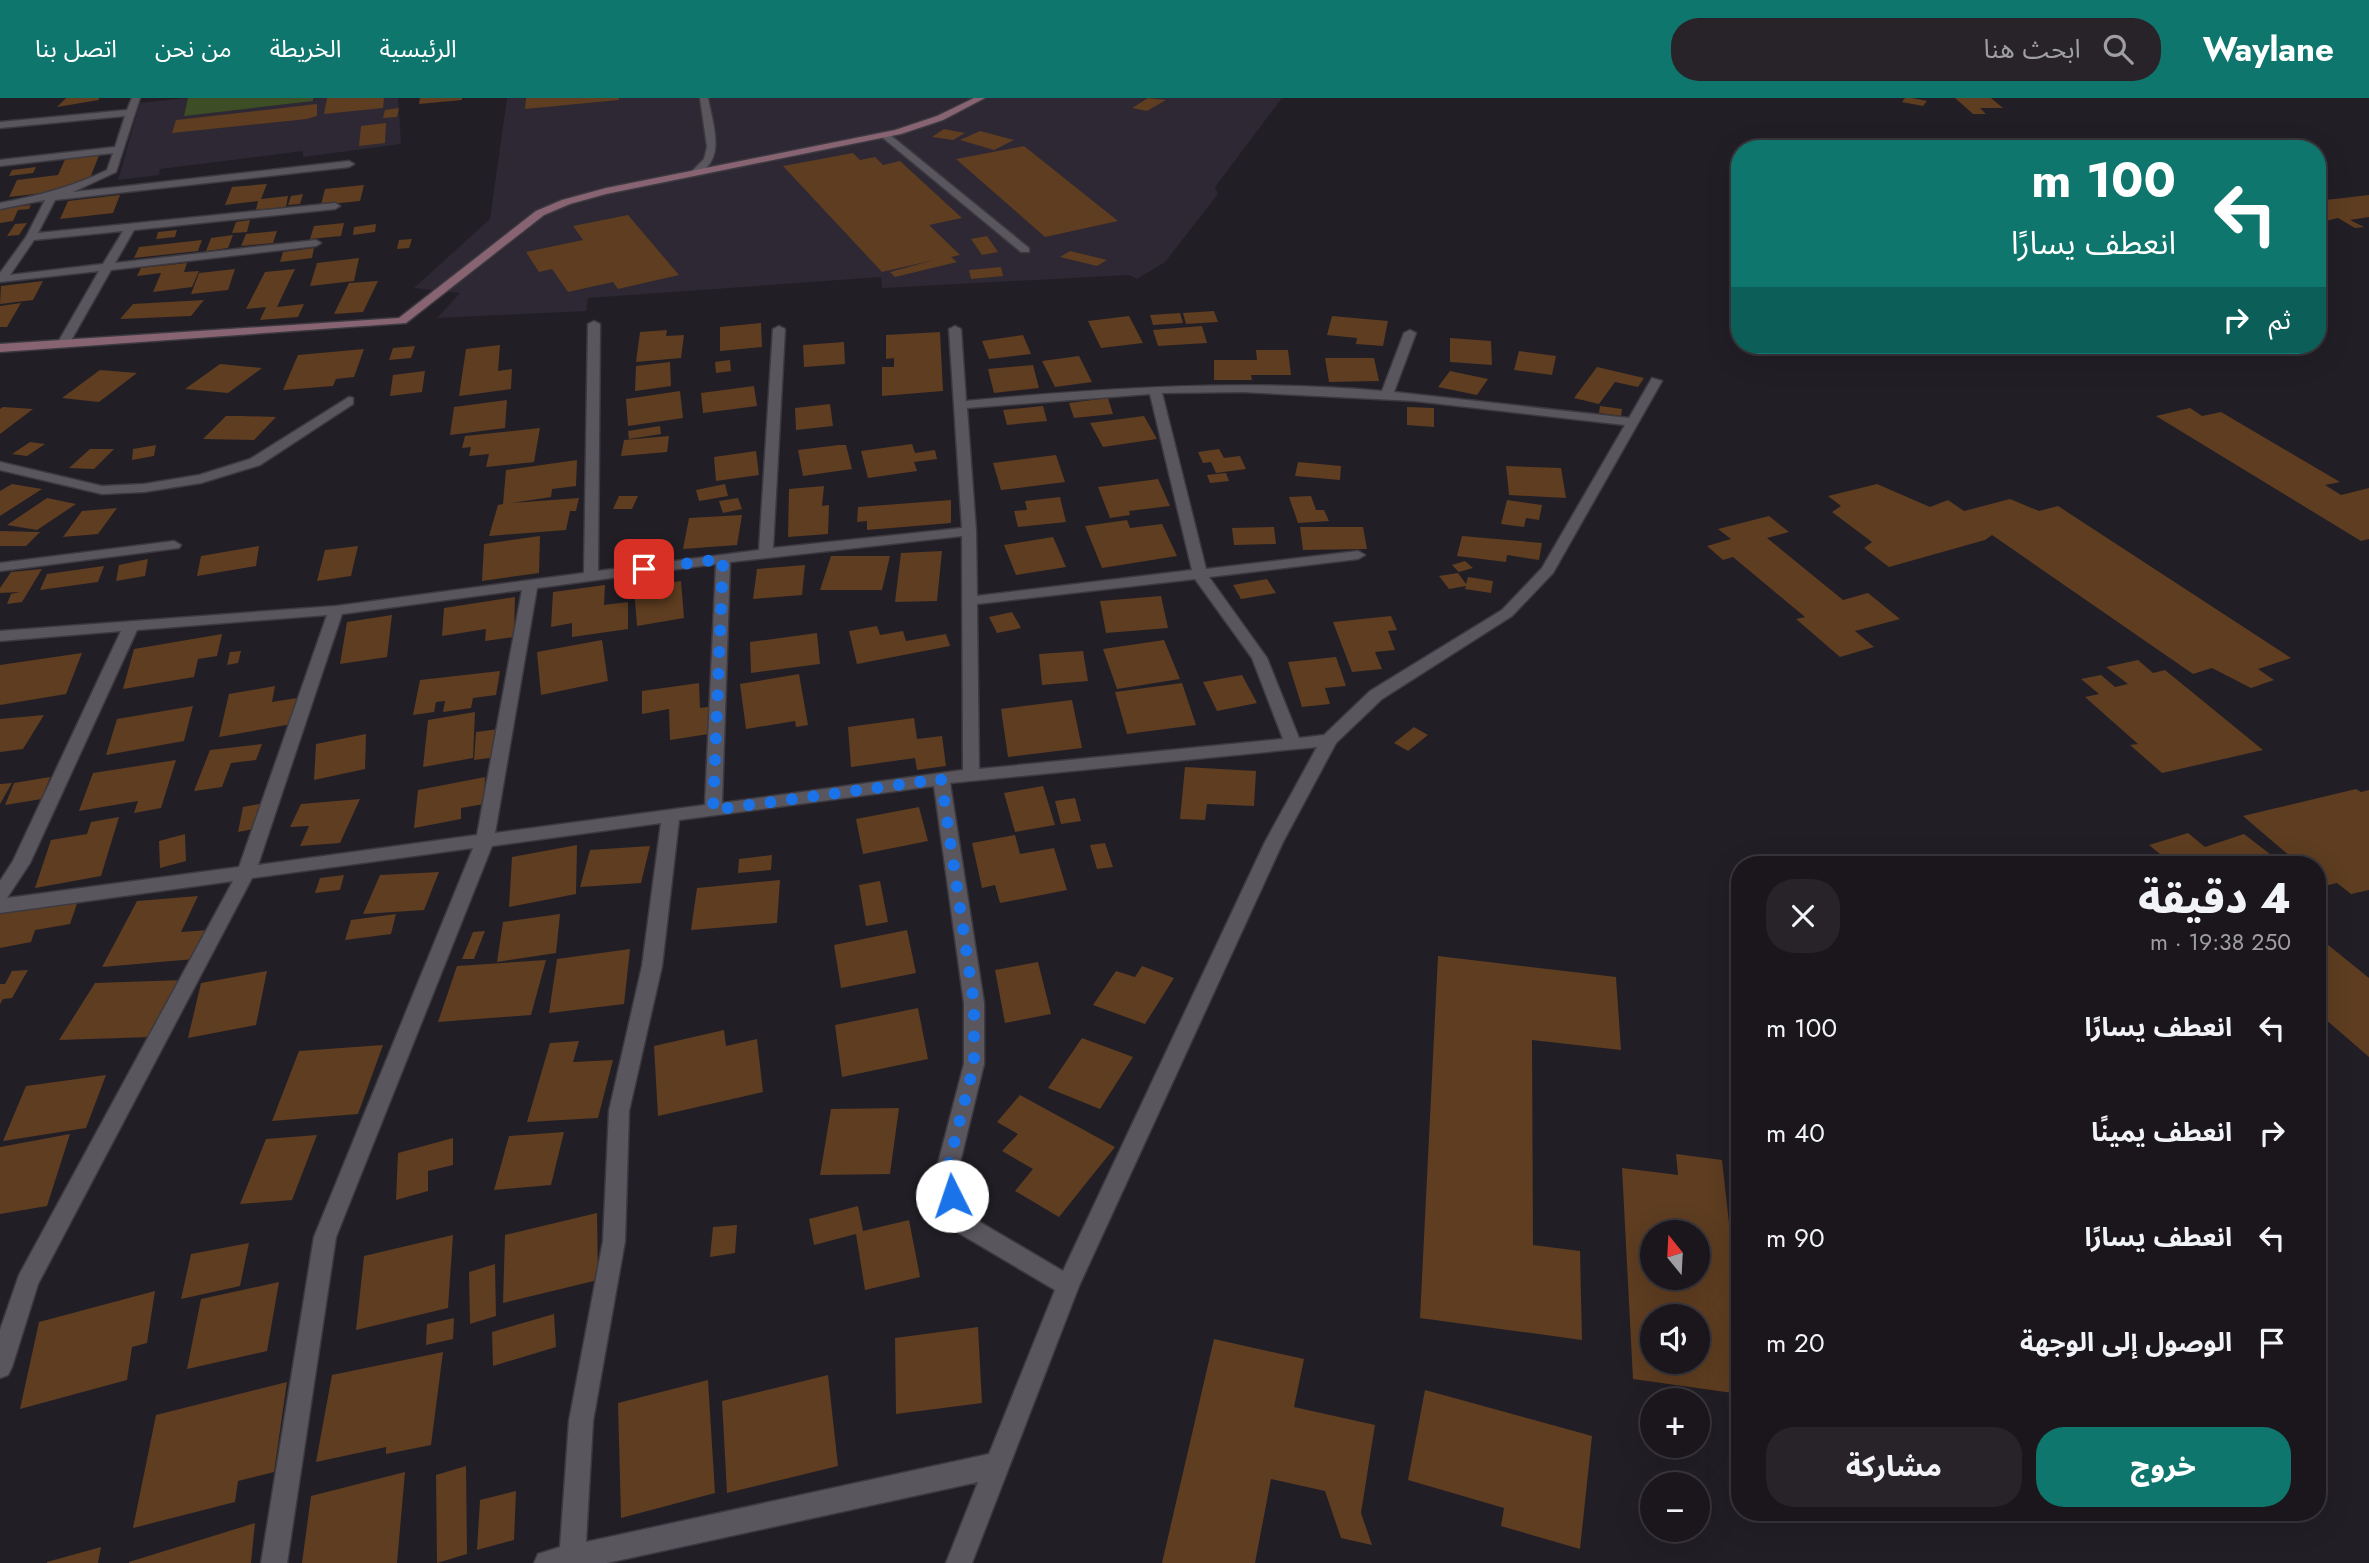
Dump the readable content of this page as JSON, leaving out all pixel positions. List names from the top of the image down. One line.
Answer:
{"north":"top","page":{"header":"Waylane","search":"ابحث هنا","nav":["الرئيسية","الخريطة","من نحن","اتصل بنا"],"turn":["100 m","انعطف يسارًا"],"then":"ثم","heading":["4 دقيقة","250 m · 19:38"],"list":[{"name":"انعطف يسارًا","value":"100 m"},{"name":"انعطف يمينًا","value":"40 m"},{"name":"انعطف يسارًا","value":"90 m"},{"name":"الوصول إلى الوجهة","value":"20 m"}],"map_buttons":["+","−"],"buttons":["خروج","مشاركة"]}}
